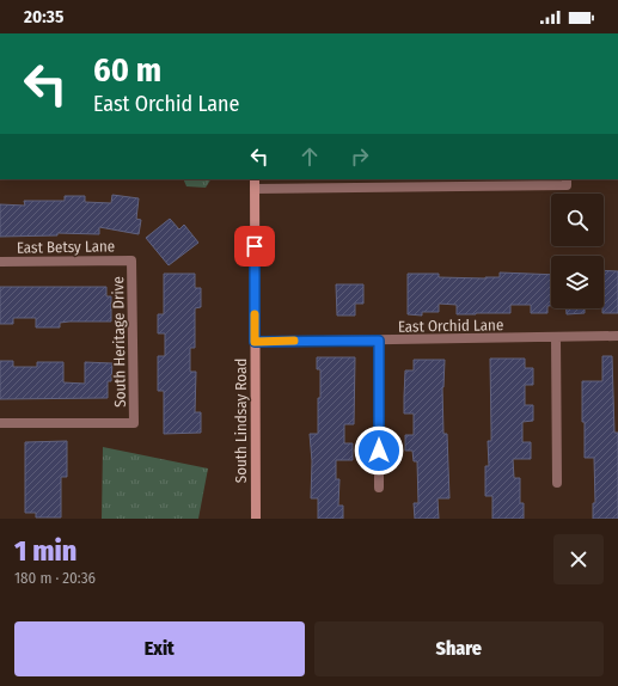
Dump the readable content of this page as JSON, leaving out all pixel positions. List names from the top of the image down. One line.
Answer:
{"streets":{"main road":["South Lindsay Road"],"street":["East Betsy Lane","East Orchid Lane","South Heritage Drive"]},"crossings":[["East Betsy Lane","South Heritage Drive"],["East Orchid Lane","South Lindsay Road"]],"page":{"status":"20:35","turn":["60 m","East Orchid Lane"],"heading":["1 min","180 m · 20:36"],"buttons":["Exit","Share"]}}
